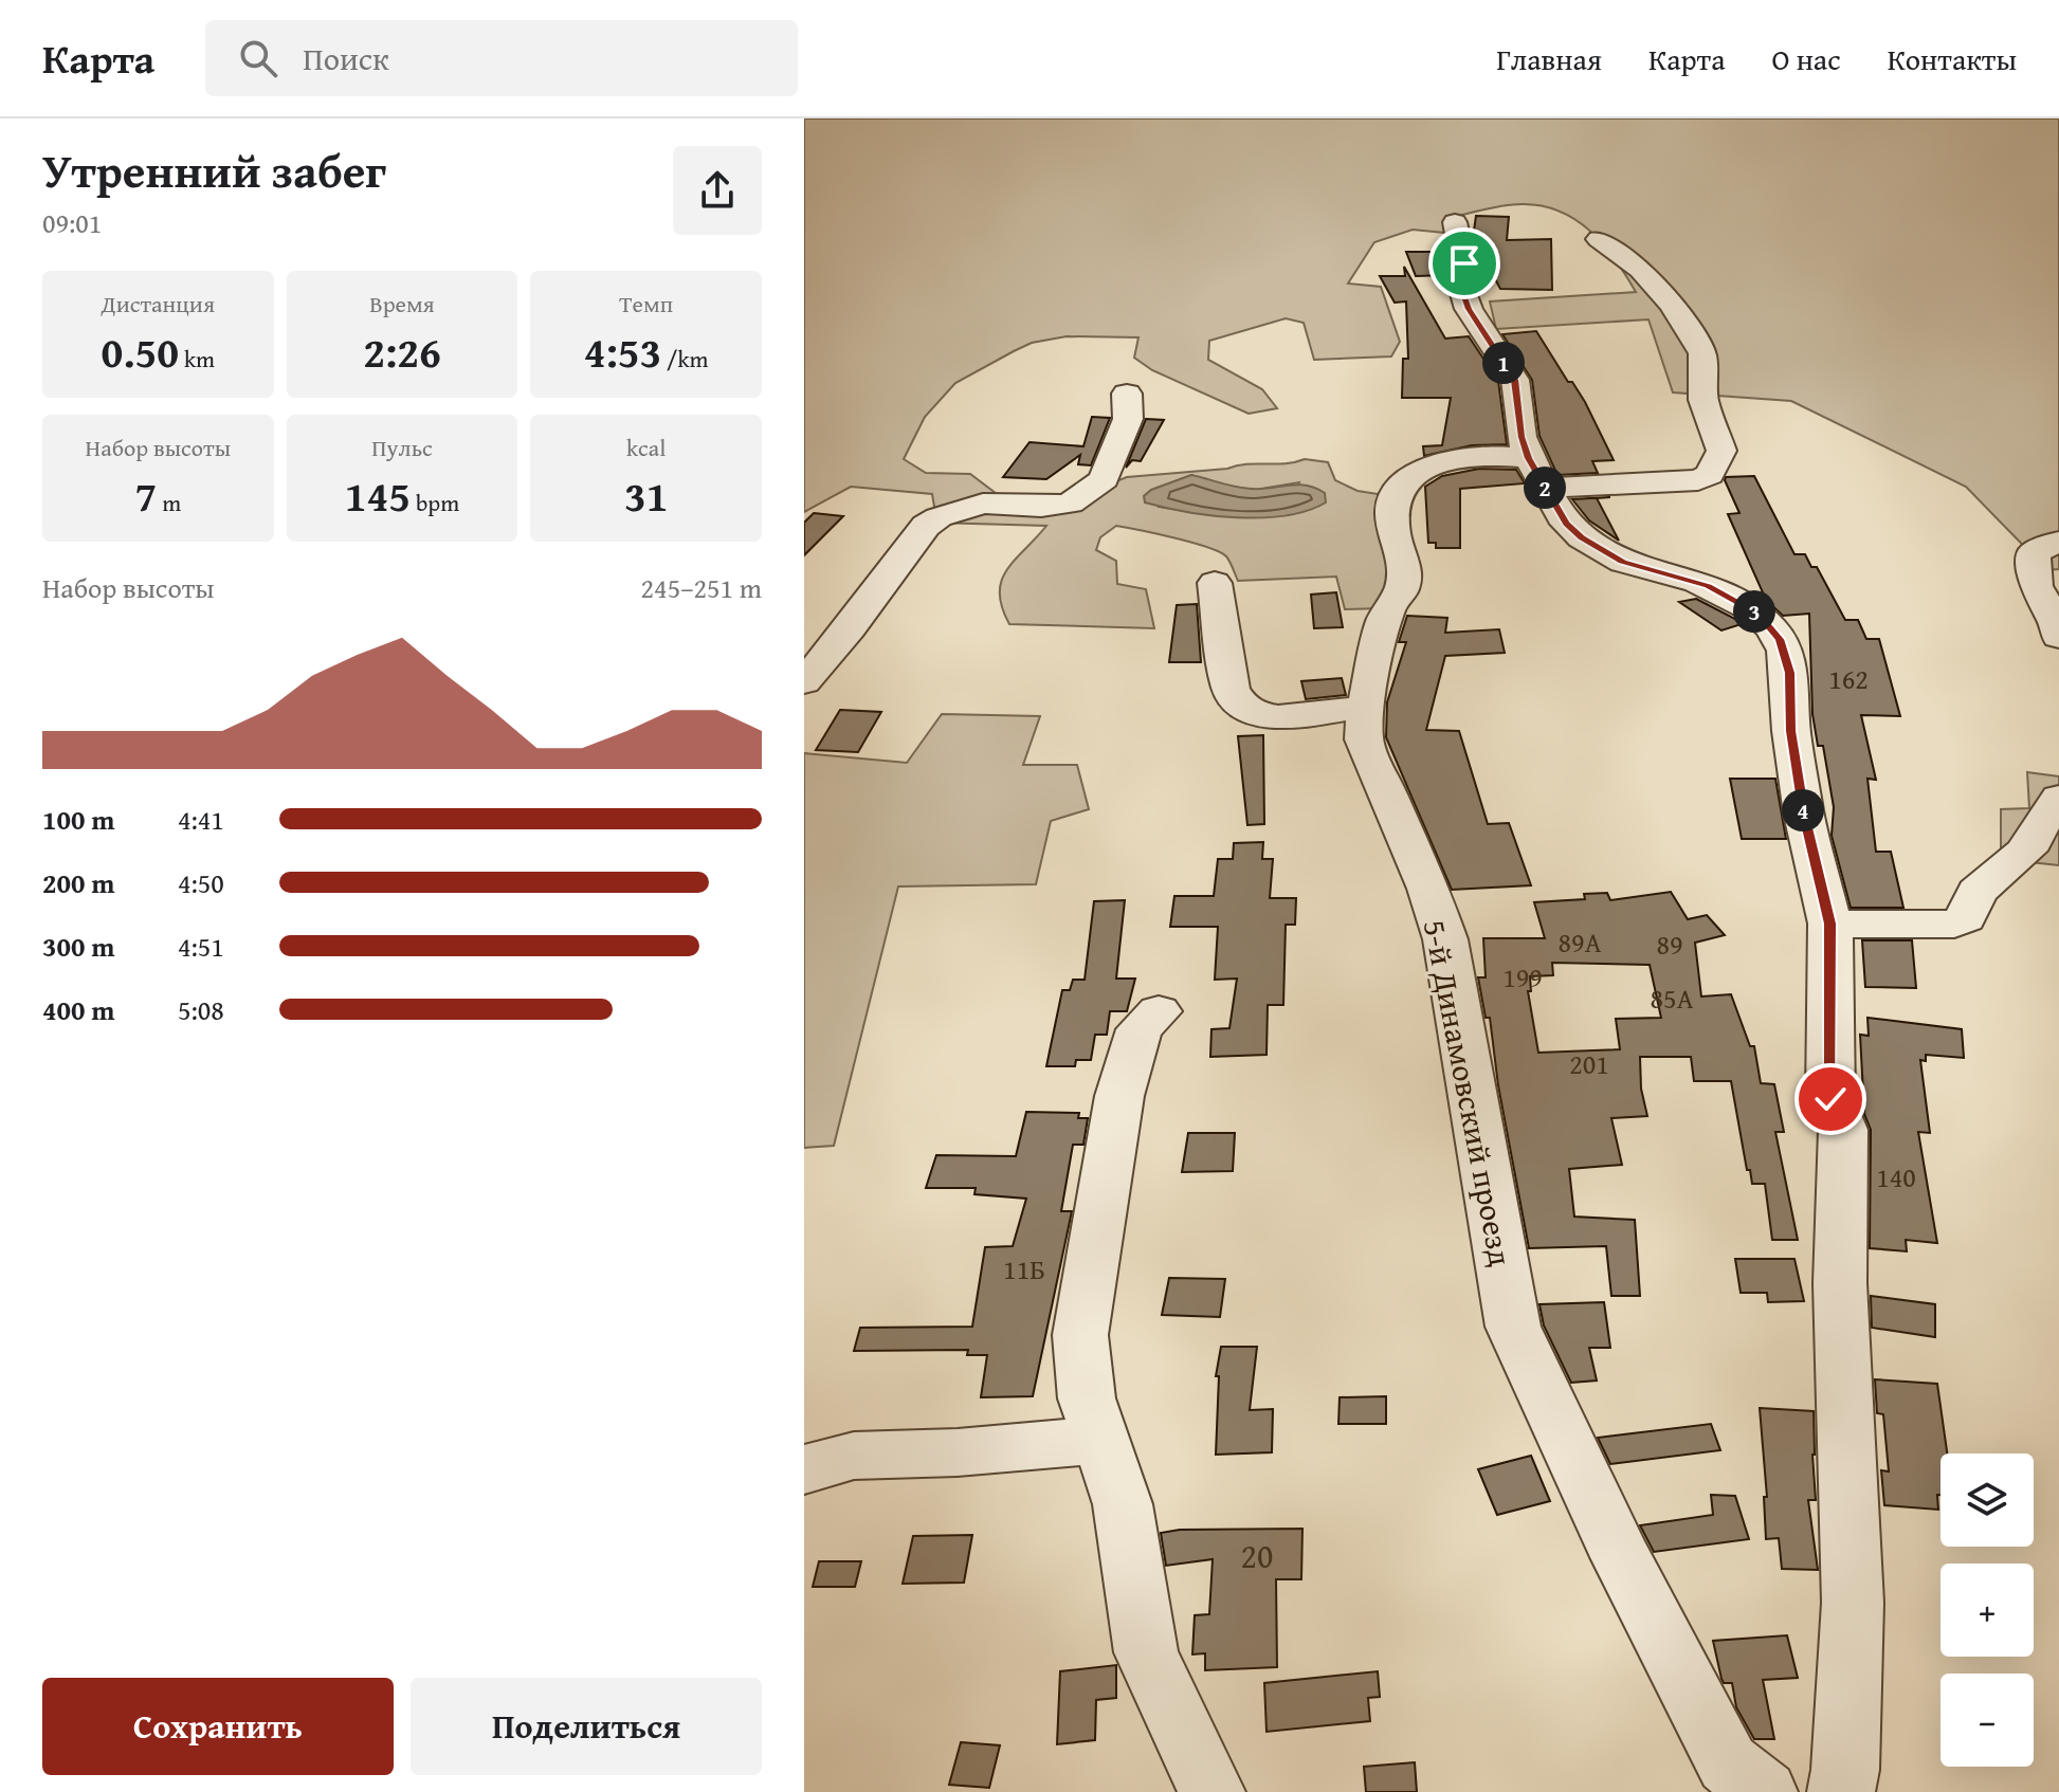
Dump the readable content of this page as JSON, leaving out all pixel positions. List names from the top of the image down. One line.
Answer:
{"streets":{"street":["5-й Динамовский проезд"]},"house_numbers":["162","89А","89","199","85А","201","140","11Б","20"],"page":{"header":"Карта","search":"Поиск","nav":["Главная","Карта","О нас","Контакты"],"heading":["Утренний забег","09:01"],"stats":[["Дистанция","0.50 km"],["Время","2:26"],["Темп","4:53 /km"],["Набор высоты","7 m"],["Пульс","145 bpm"],["kcal","31"]],"pins":["1","2","3","4"],"chart":["Набор высоты","245–251 m"],"list":[{"name":"100 m","note":"4:41"},{"name":"200 m","note":"4:50"},{"name":"300 m","note":"4:51"},{"name":"400 m","note":"5:08"}],"map_buttons":["+","−"],"buttons":["Сохранить","Поделиться"]}}
